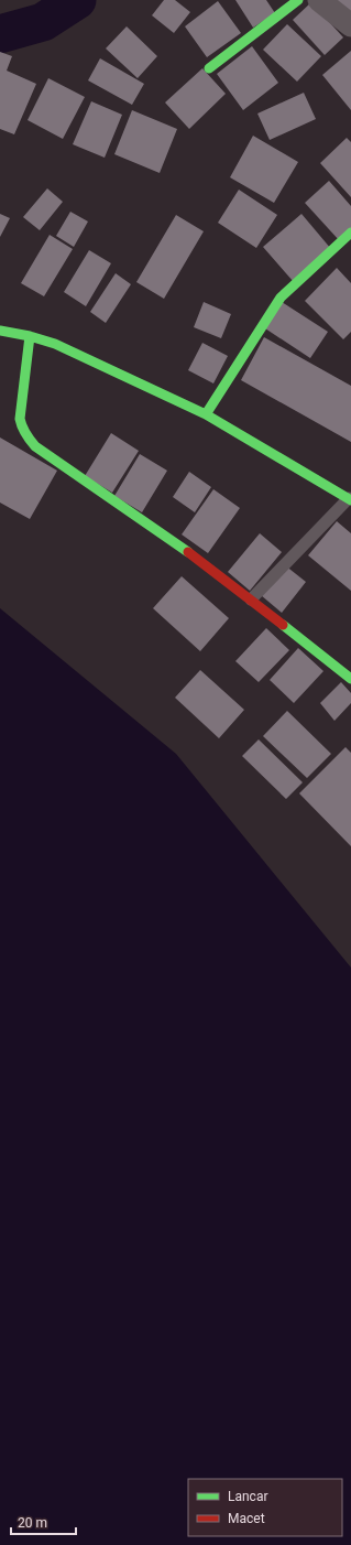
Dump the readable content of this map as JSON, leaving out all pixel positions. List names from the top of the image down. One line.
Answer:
{"legend":["Lancar","Macet"],"scale_bar":"20 m"}
